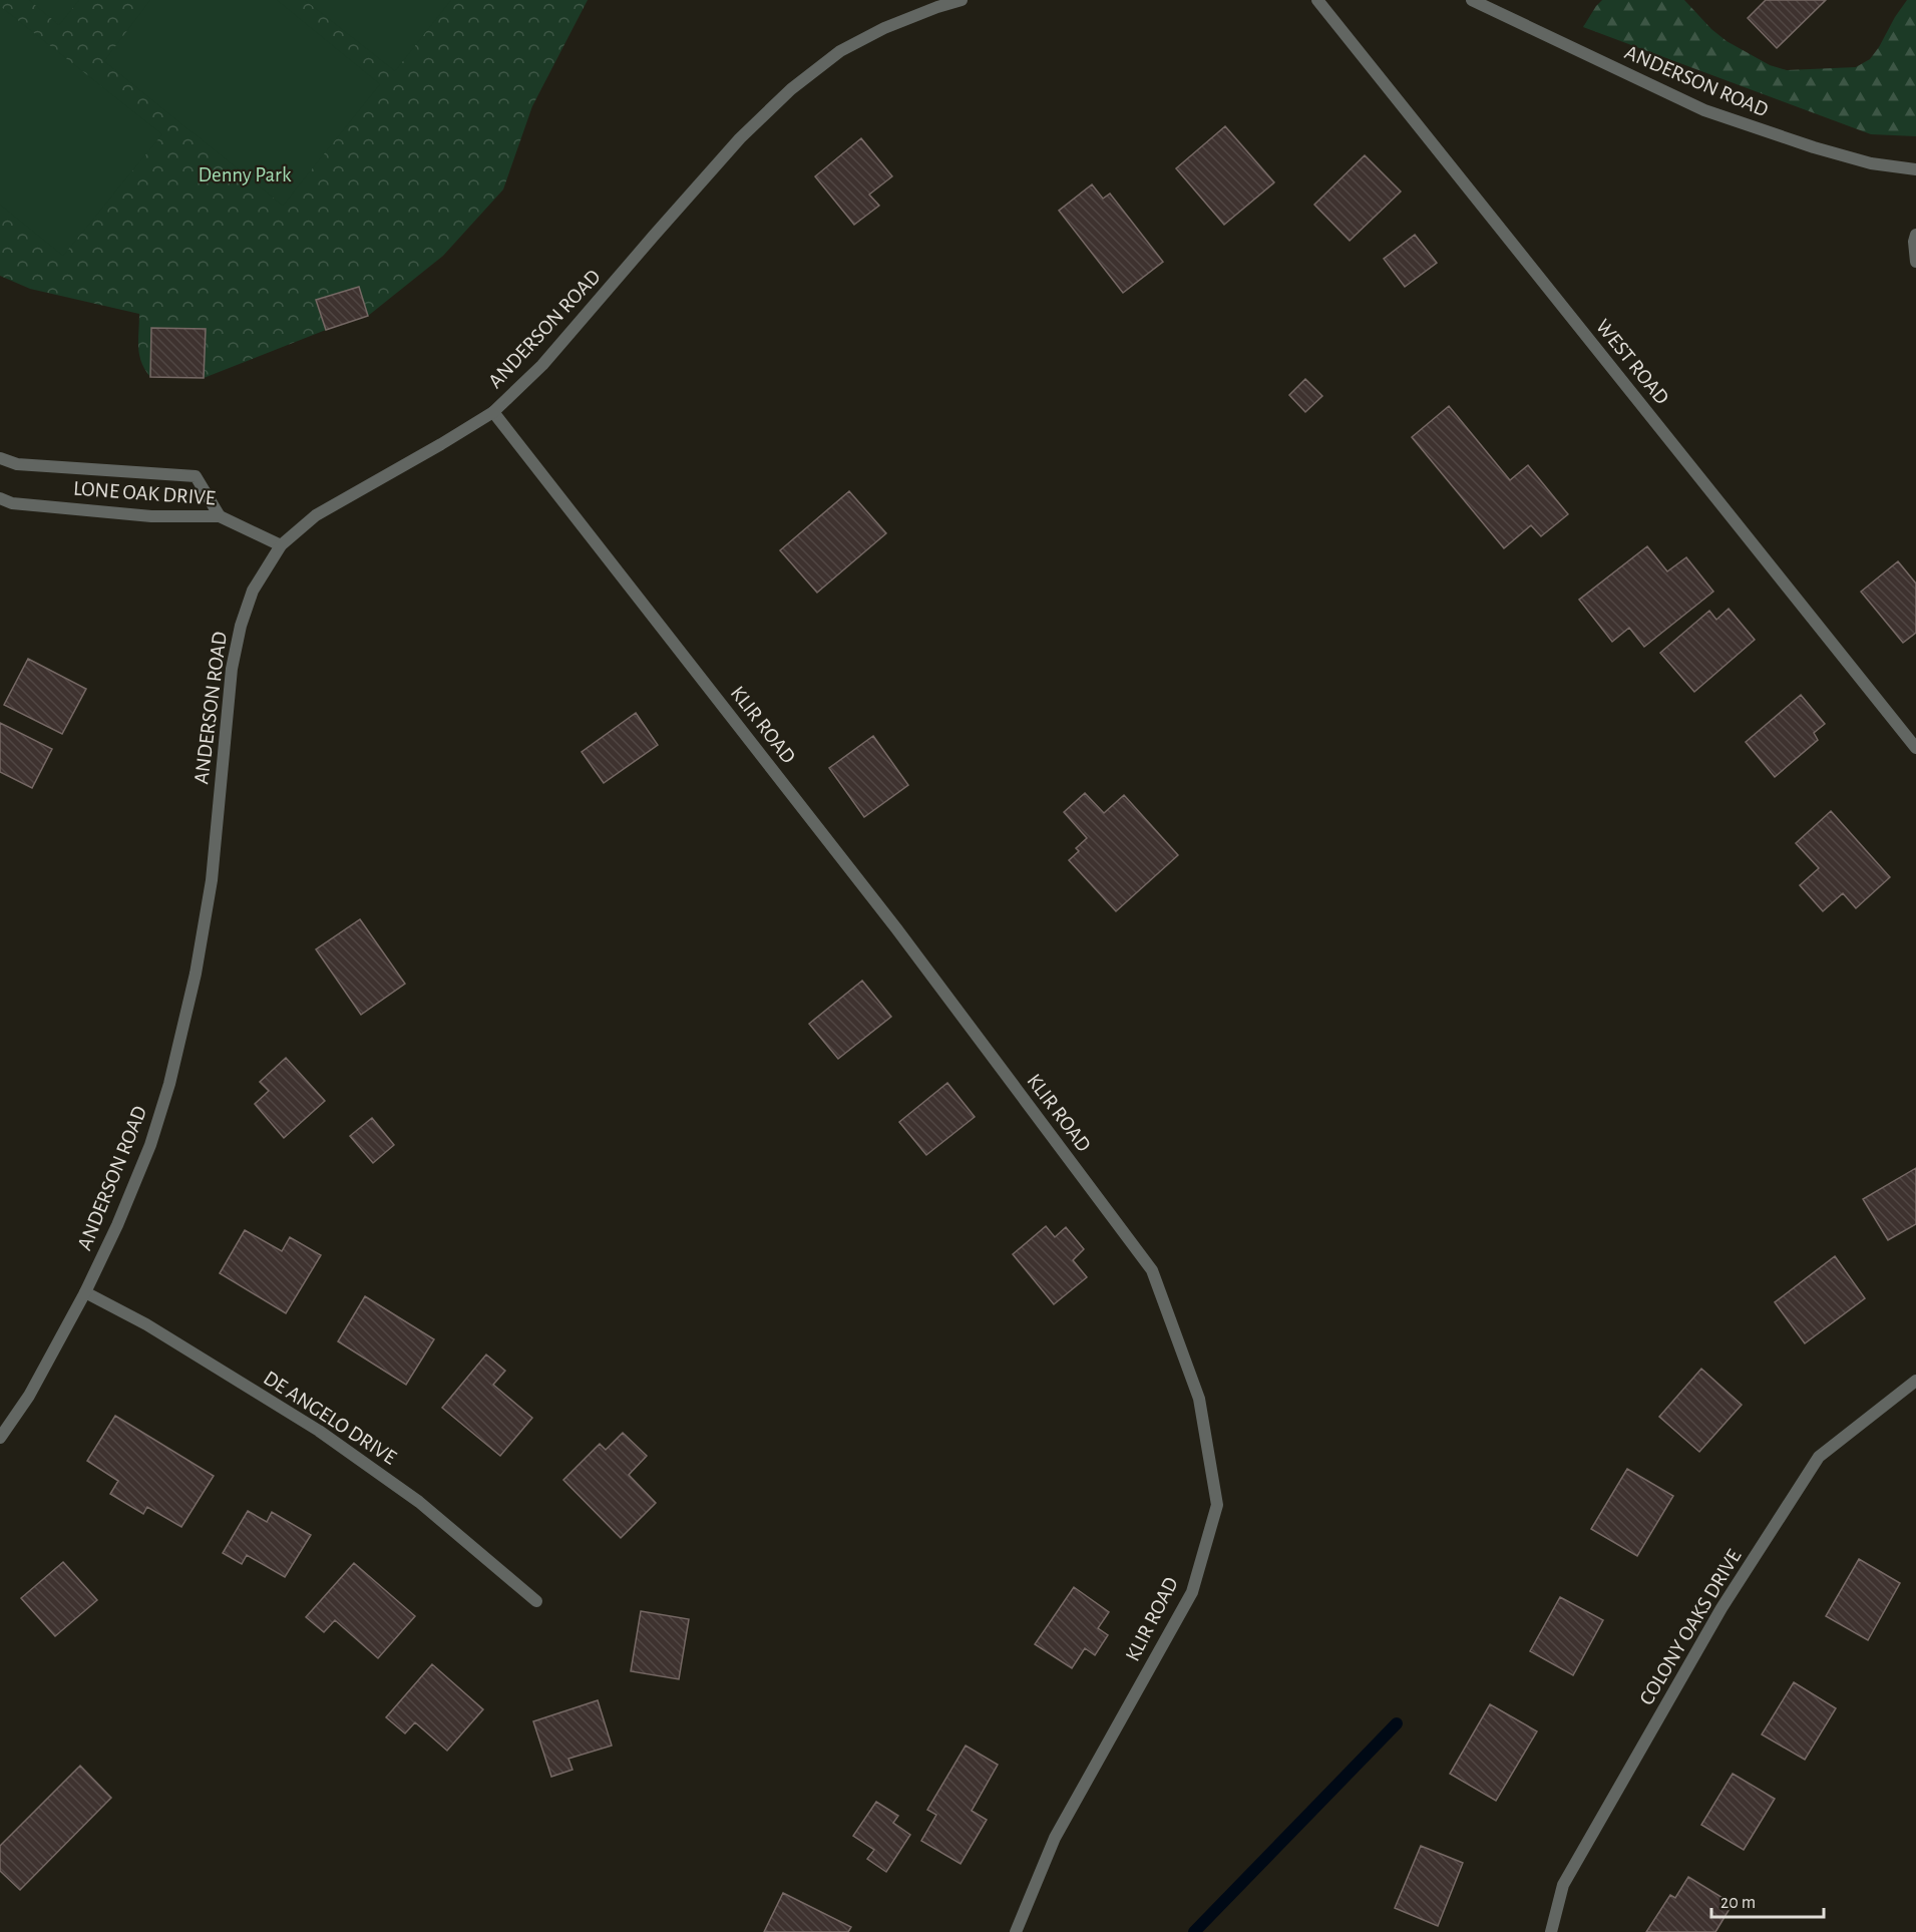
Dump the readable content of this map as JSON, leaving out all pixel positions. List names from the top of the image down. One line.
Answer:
{"streets":{"street":["ANDERSON ROAD","WEST ROAD","LONE OAK DRIVE","KLIR ROAD","DE ANGELO DRIVE","COLONY OAKS DRIVE"]},"crossings":[["ANDERSON ROAD","LONE OAK DRIVE"],["ANDERSON ROAD","KLIR ROAD"],["ANDERSON ROAD","DE ANGELO DRIVE"]],"parks":["Denny Park"],"scale_bar":"20 m"}
